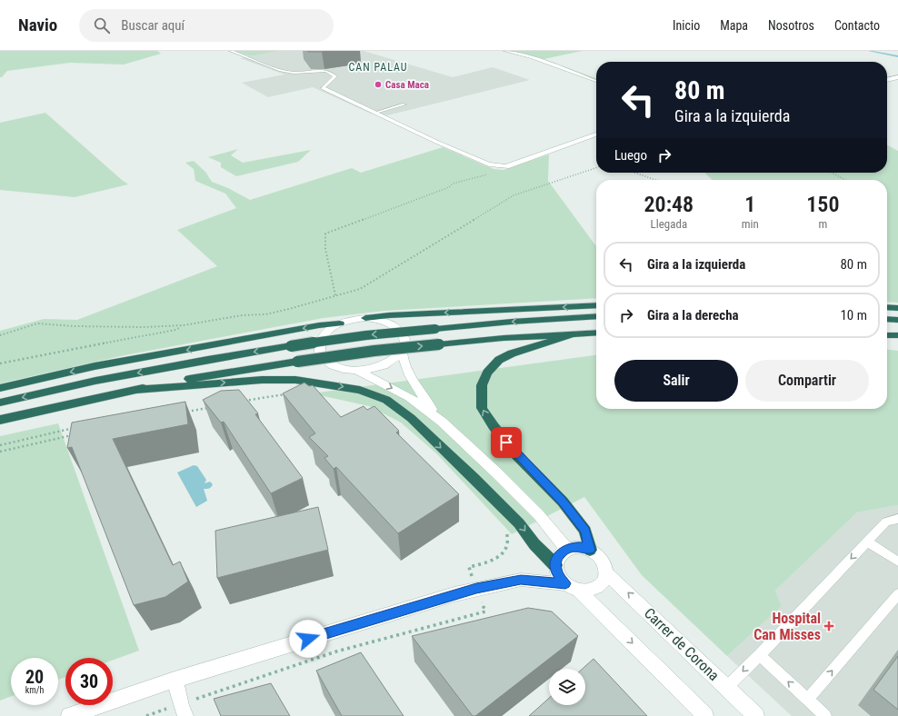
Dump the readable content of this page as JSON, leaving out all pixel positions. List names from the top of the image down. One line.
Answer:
{"streets":{"street":["Carrer de Corona"]},"districts":["CAN PALAU"],"places":{"other":["Casa Maca"],"health":["Hospital Can Misses"]},"page":{"header":"Navio","search":"Buscar aquí","nav":["Inicio","Mapa","Nosotros","Contacto"],"turn":["80 m","Gira a la izquierda"],"then":"Luego","eta":["20:48","Llegada","1","min","150","m"],"list":[{"name":"Gira a la izquierda","value":"80 m"},{"name":"Gira a la derecha","value":"10 m"}],"buttons":["Salir","Compartir"],"speed":"20 km/h","limit":"30"}}
